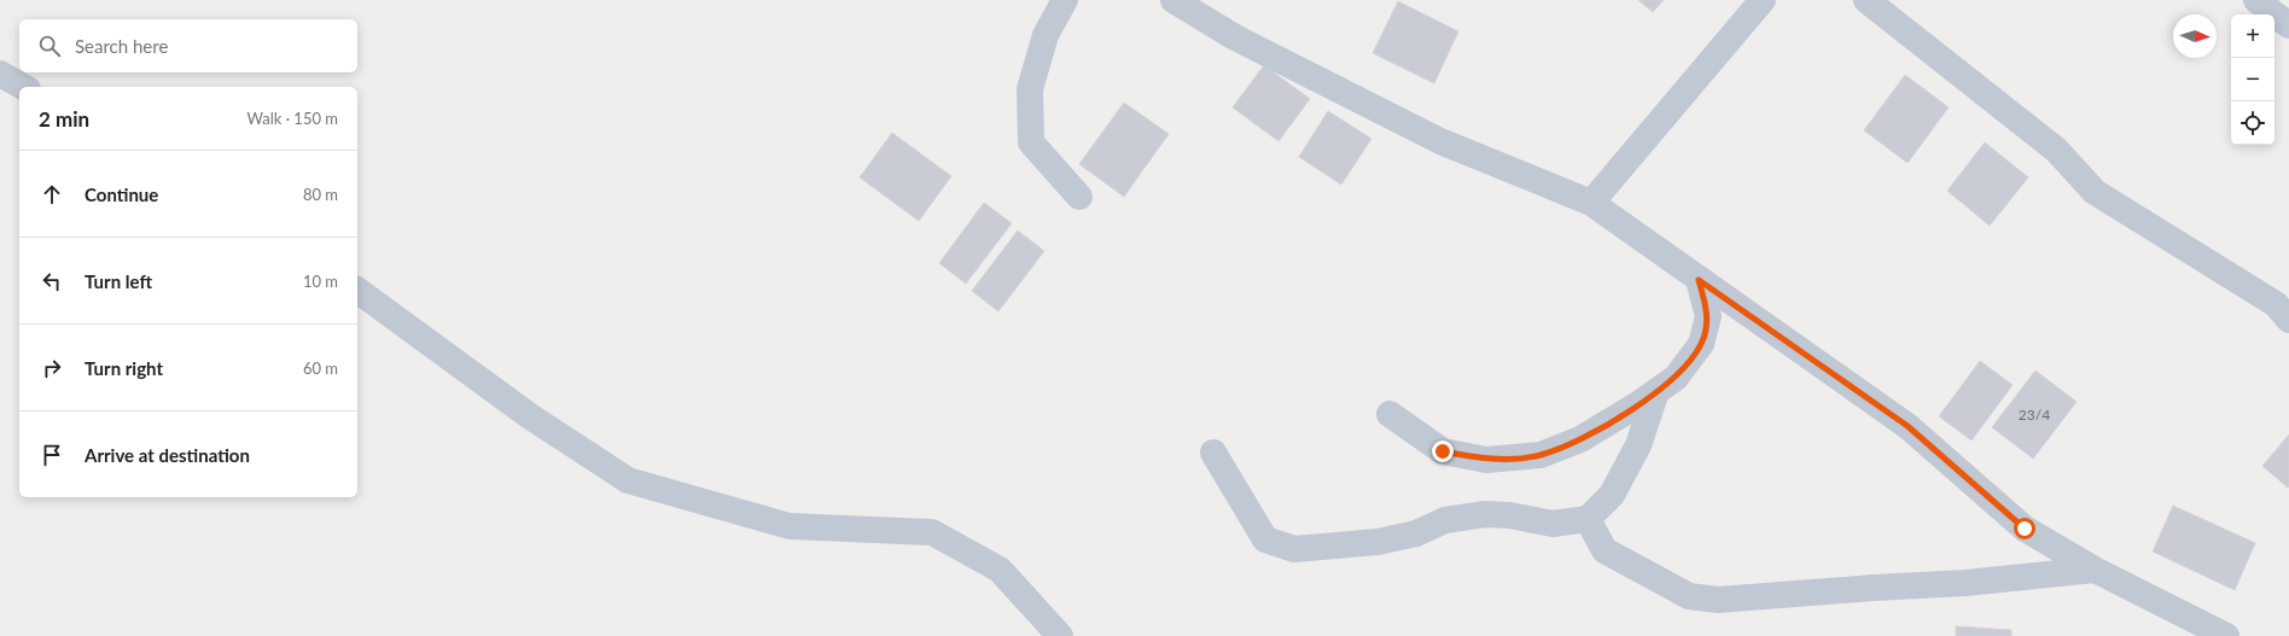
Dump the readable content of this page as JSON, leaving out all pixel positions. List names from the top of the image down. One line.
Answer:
{"house_numbers":["23/4"],"north":"right","page":{"map_buttons":["+","−"],"search":"Search here","heading":["2 min","Walk · 150 m"],"list":[["Continue","80 m"],["Turn left","10 m"],["Turn right","60 m"],"Arrive at destination"]}}
